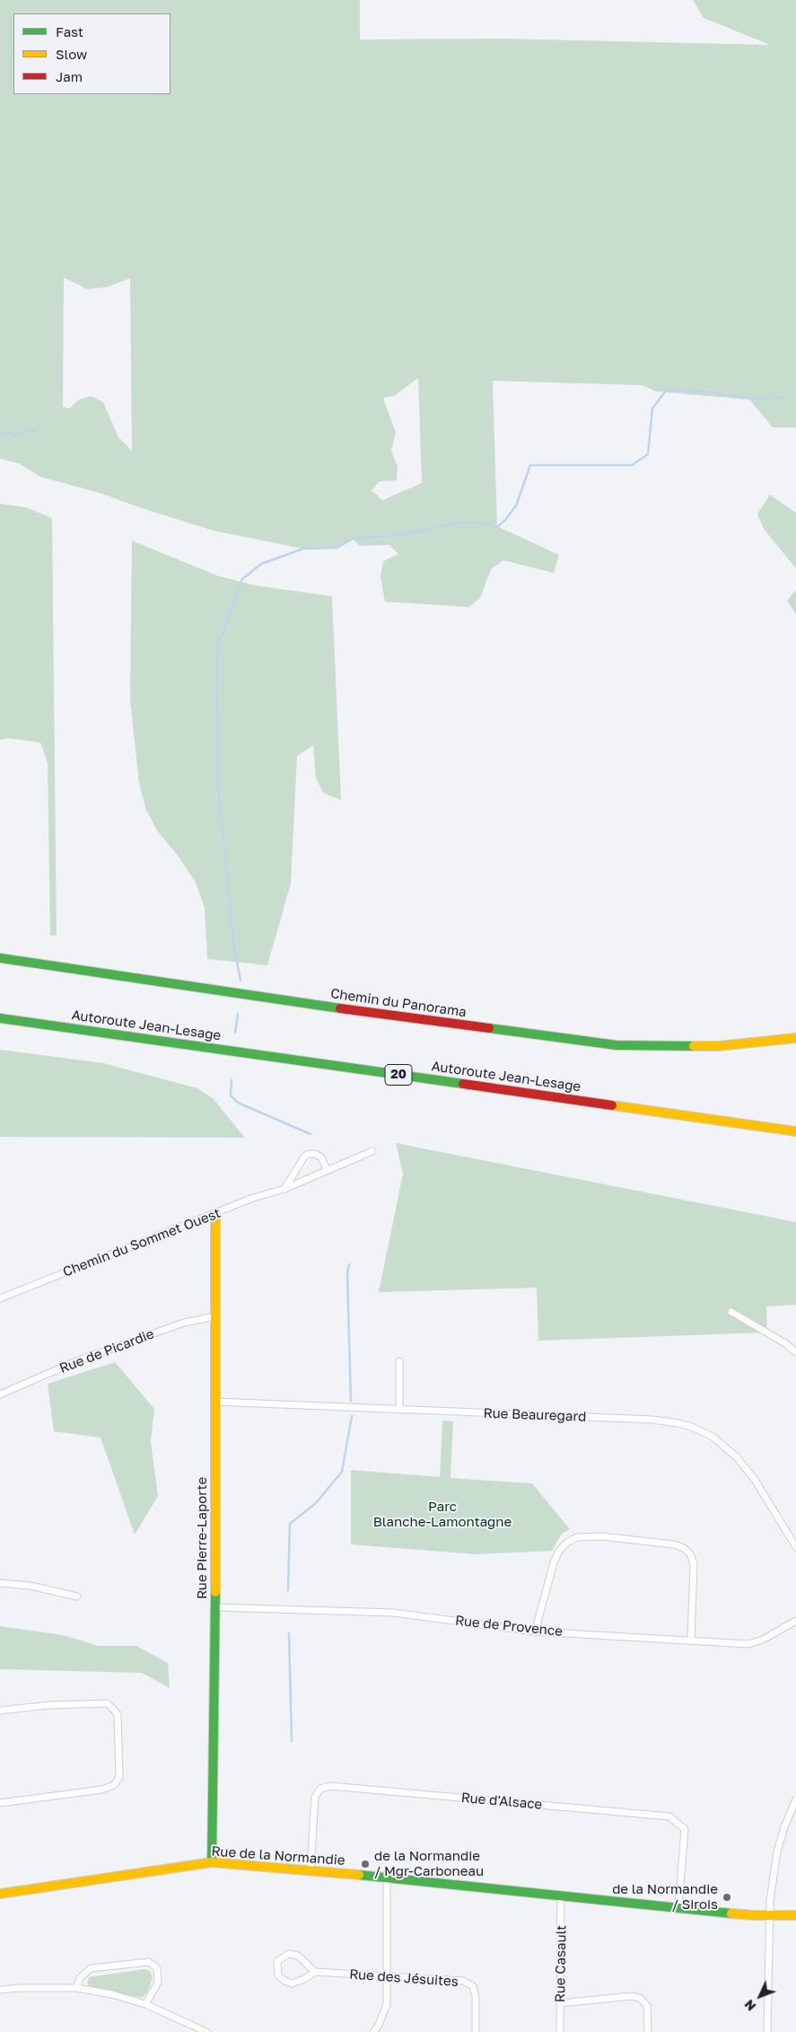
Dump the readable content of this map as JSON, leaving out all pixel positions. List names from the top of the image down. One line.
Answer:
{"streets":{"main road":["Chemin du Panorama","Autoroute Jean-Lesage","20","Rue Pierre-Laporte","Rue de la Normandie"],"street":["Chemin du Sommet Ouest","Rue de Picardie","Rue Beauregard","Rue de Provence","Rue d'Alsace","Rue Casault","Rue des Jésuites"]},"crossings":[["Chemin du Sommet Ouest","Rue Pierre-Laporte"],["Rue de Picardie","Rue Pierre-Laporte"],["Rue Beauregard","Rue Pierre-Laporte"],["Rue Pierre-Laporte","Rue de Provence"],["Rue Pierre-Laporte","Rue de la Normandie"],["Rue d'Alsace","Rue de la Normandie"],["Rue de la Normandie","Rue Casault"]],"parks":["Parc Blanche-Lamontagne"],"places":["de la Normandie / Mgr-Carboneau","de la Normandie / Sirois"],"legend":["Fast","Slow","Jam"],"north":"bottom left"}
